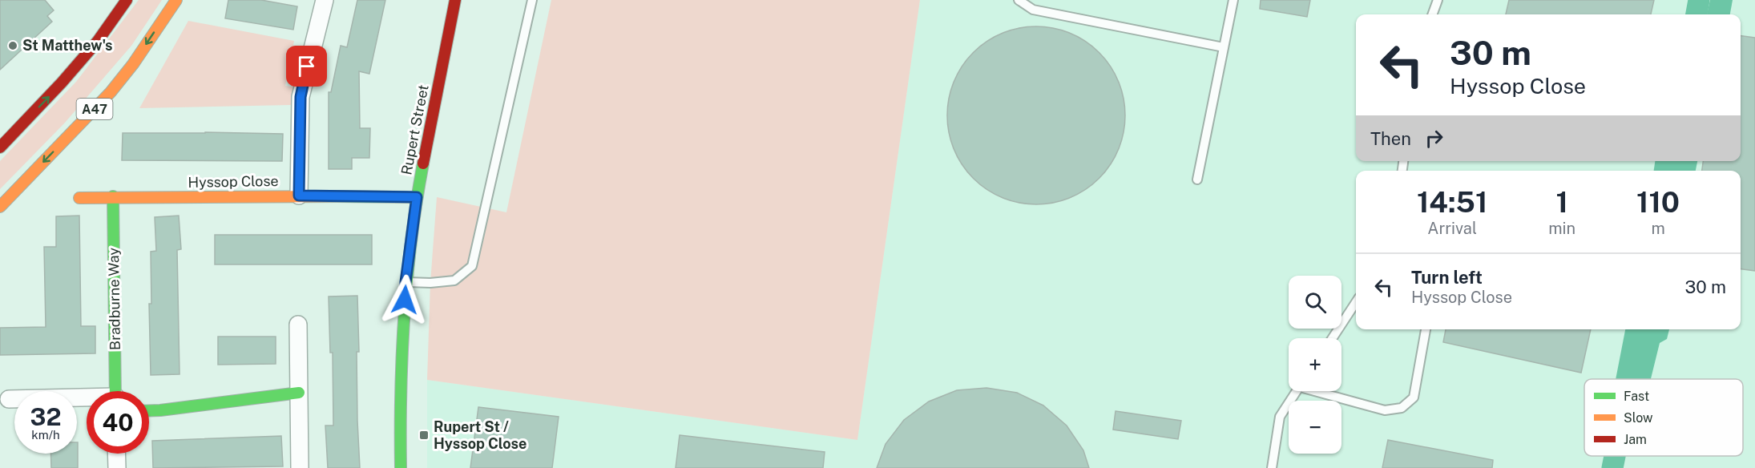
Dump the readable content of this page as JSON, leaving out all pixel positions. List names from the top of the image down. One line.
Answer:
{"streets":{"street":["A47","Rupert Street","Hyssop Close","Bradburne Way"]},"crossings":[["Rupert Street","Hyssop Close"],["Hyssop Close","Bradburne Way"]],"places":{"other":["St Matthew's"],"transit":["Rupert St / Hyssop Close"]},"legend":["Fast","Slow","Jam"],"page":{"turn":["30 m","Hyssop Close"],"then":"Then","eta":["14:51","Arrival","1","min","110","m"],"list":[{"name":"Turn left","note":"Hyssop Close","value":"30 m"}],"map_buttons":["+","−"],"speed":"32 km/h","limit":"40"}}
